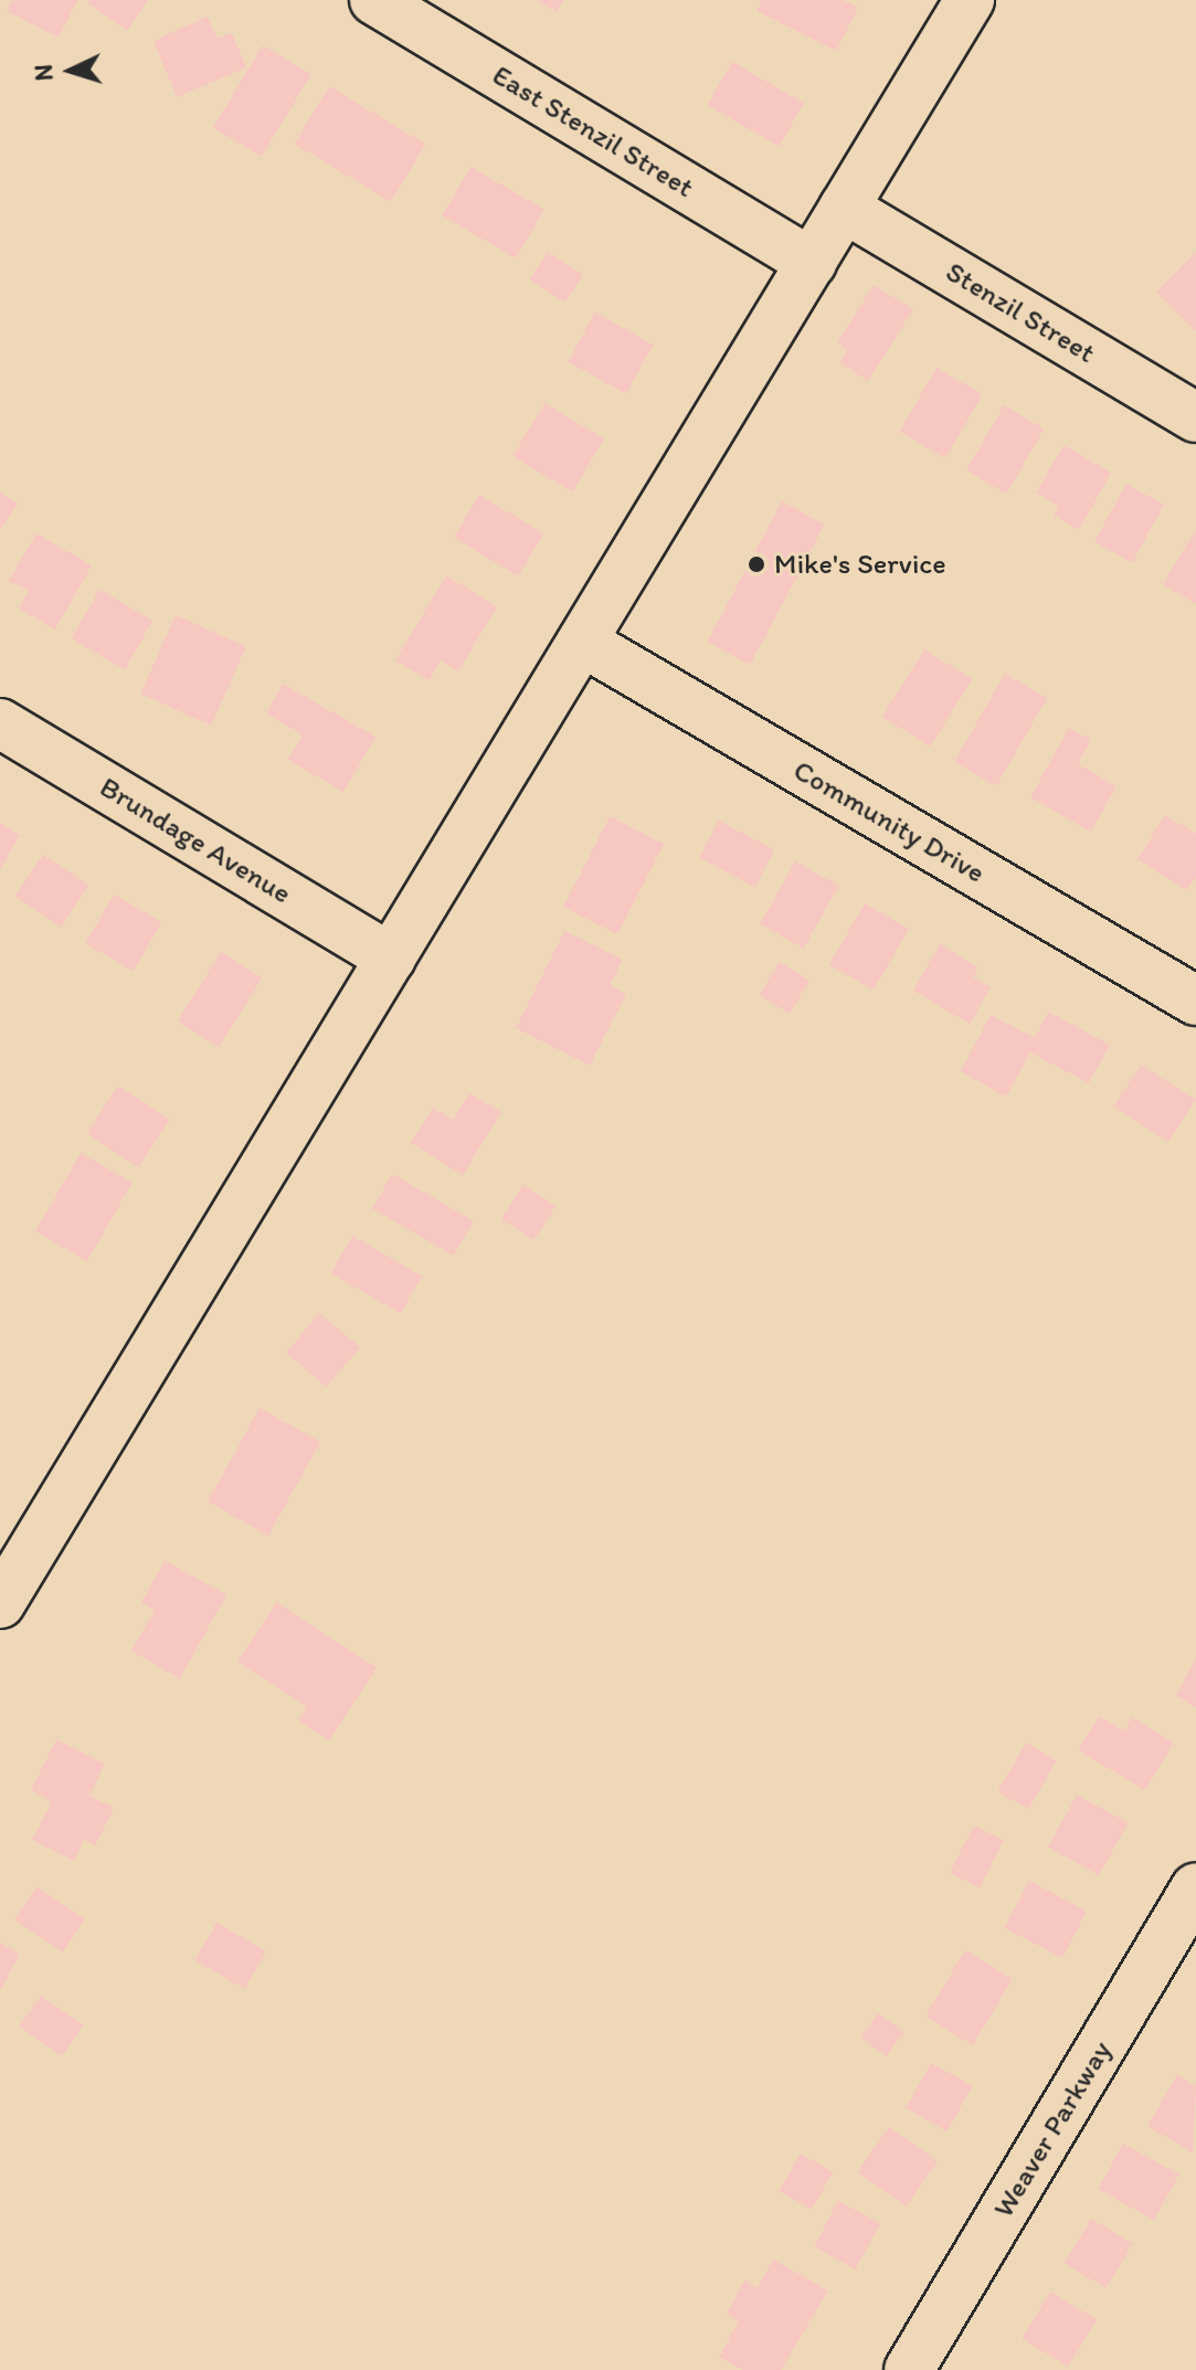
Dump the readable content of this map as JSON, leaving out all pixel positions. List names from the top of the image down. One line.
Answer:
{"streets":{"street":["East Stenzil Street","Stenzil Street","Community Drive","Brundage Avenue","Weaver Parkway"]},"places":["Mike's Service"],"north":"left"}
